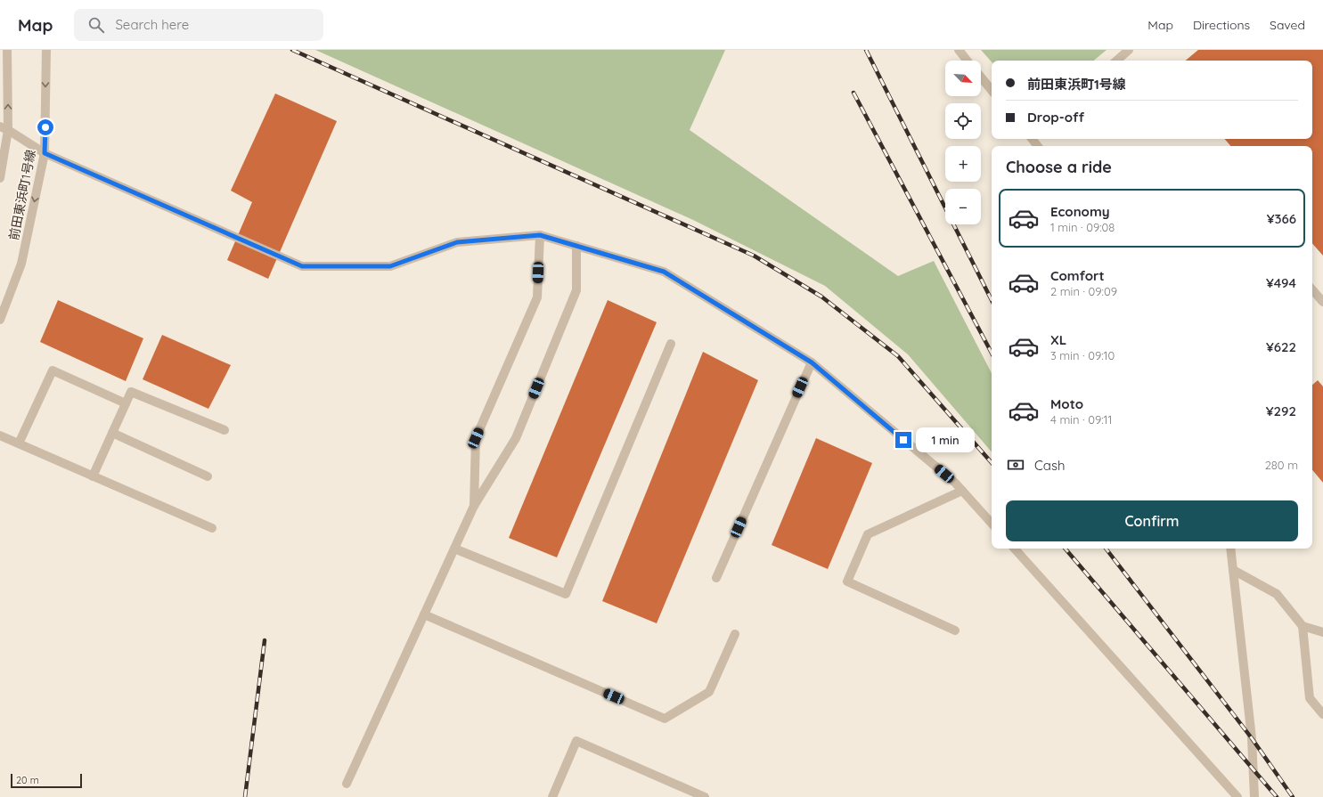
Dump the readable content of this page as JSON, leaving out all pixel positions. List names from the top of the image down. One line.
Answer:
{"streets":{"street":["前田東浜町1号線"]},"scale_bar":"20 m","north":"bottom right","page":{"header":"Map","search":"Search here","nav":["Map","Directions","Saved"],"map_buttons":["+","−"],"banner":["前田東浜町1号線","Drop-off"],"heading":"Choose a ride","list":[{"name":"Economy","note":"1 min · 09:08","value":"¥366"},{"name":"Comfort","note":"2 min · 09:09","value":"¥494"},{"name":"XL","note":"3 min · 09:10","value":"¥622"},{"name":"Moto","note":"4 min · 09:11","value":"¥292"}],"bubble":"1 min","pay":["Cash","280 m"],"buttons":"Confirm","scale":"20 m"}}
